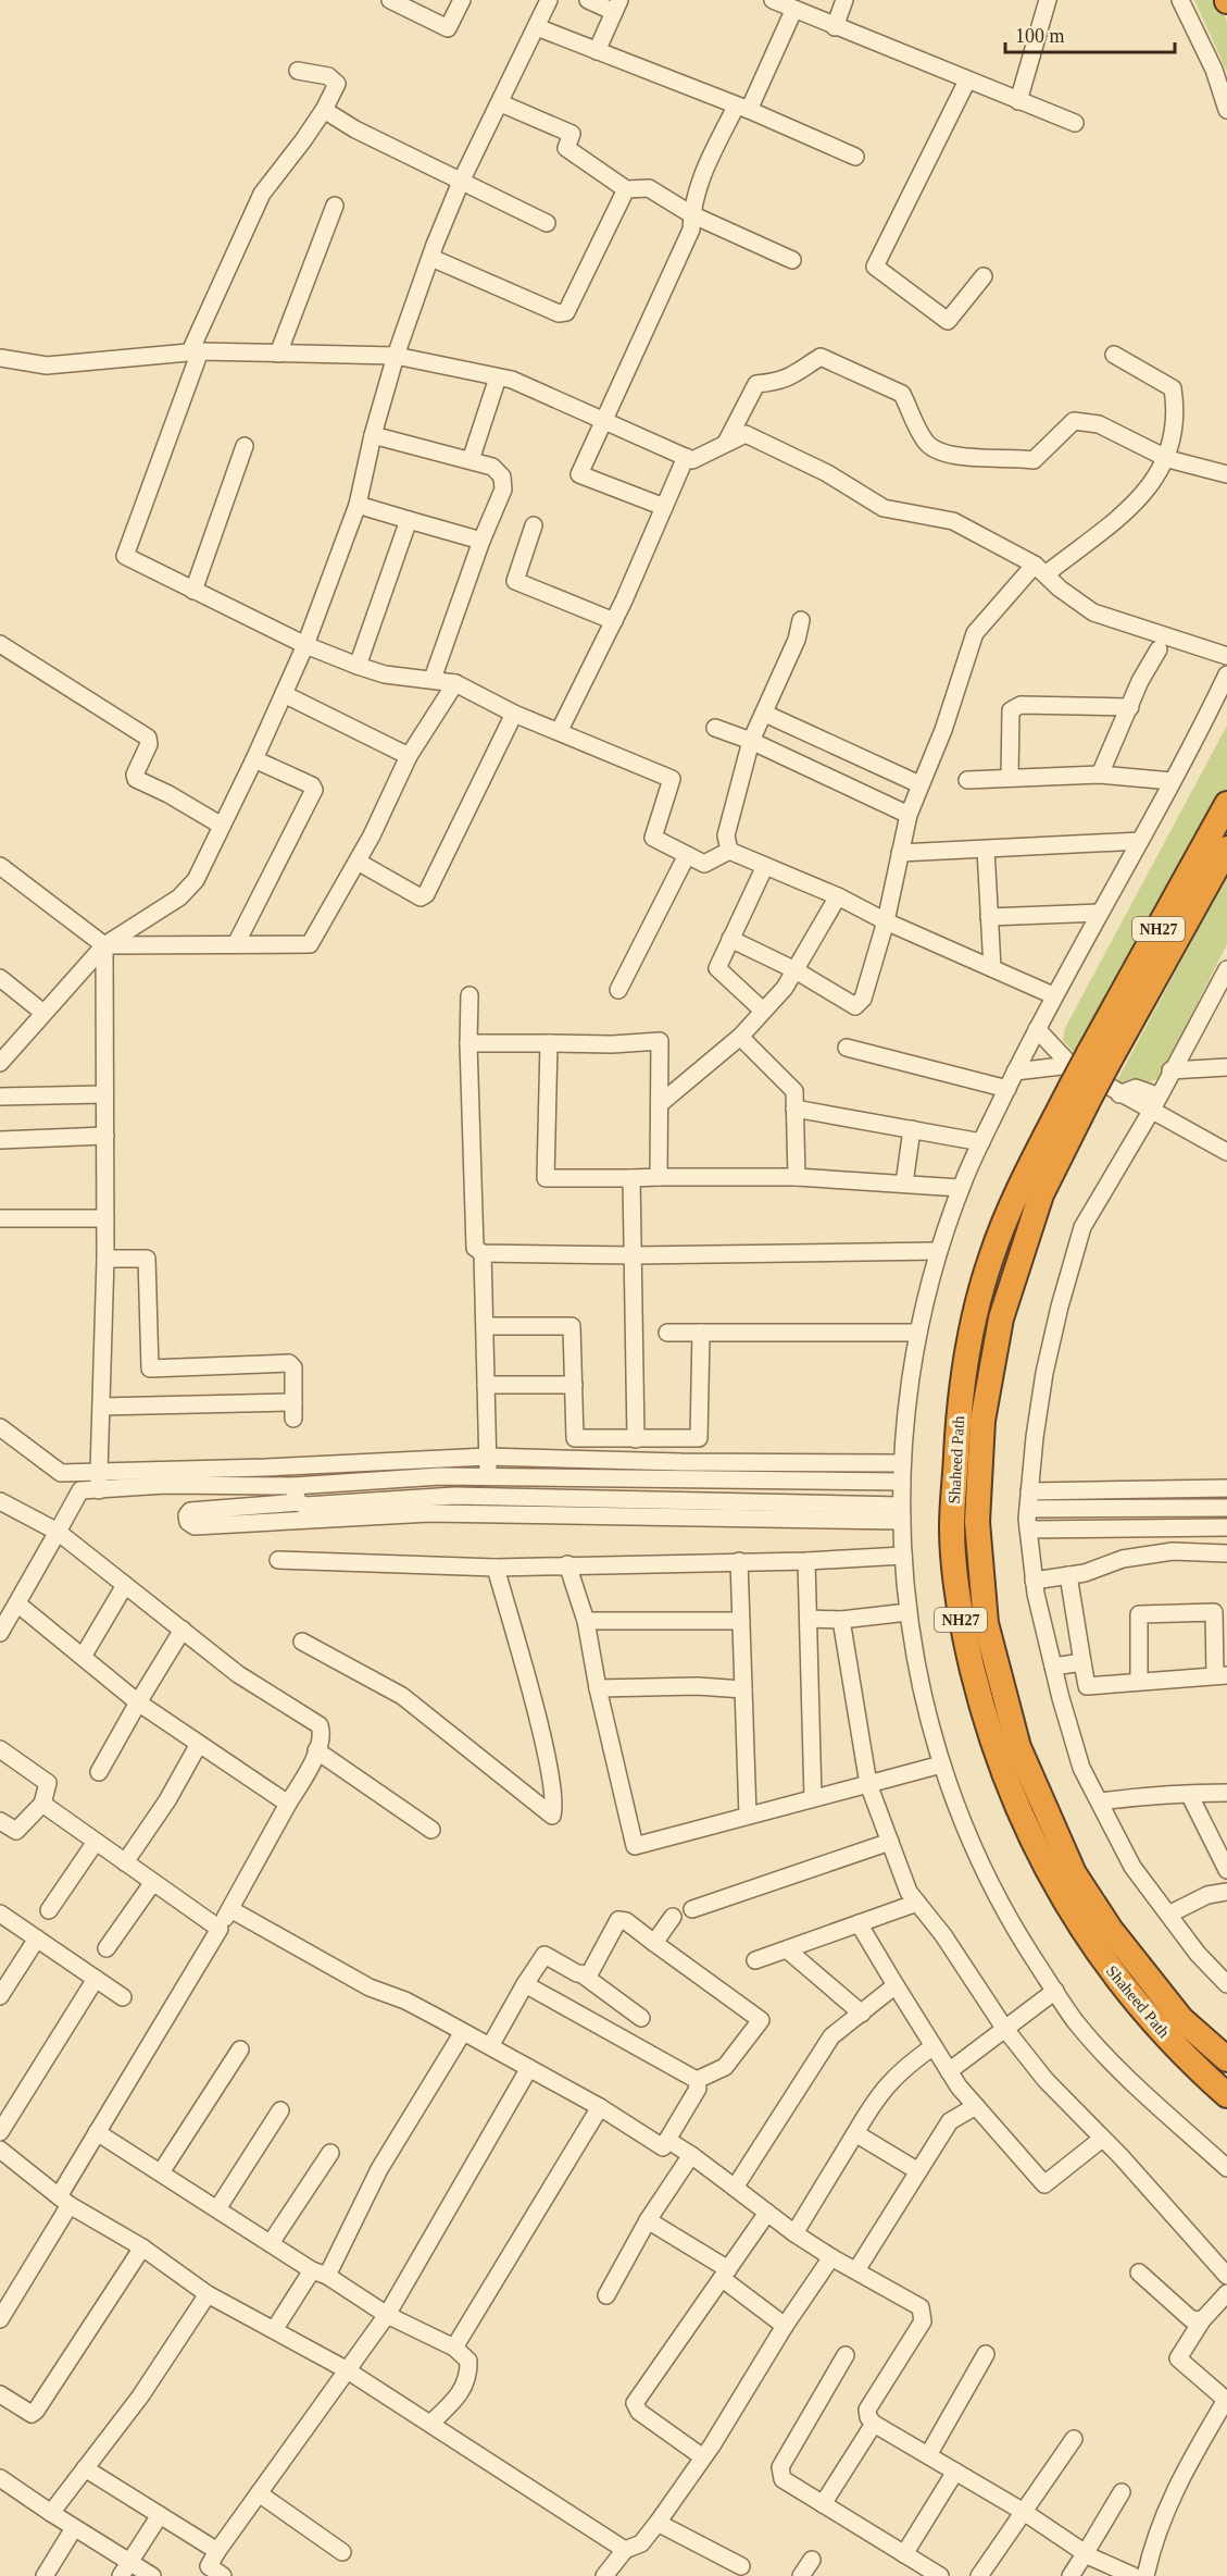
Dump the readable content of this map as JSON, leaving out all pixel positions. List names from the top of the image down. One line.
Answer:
{"streets":{"highway":["NH27","Shaheed Path"]},"scale_bar":"100 m"}
